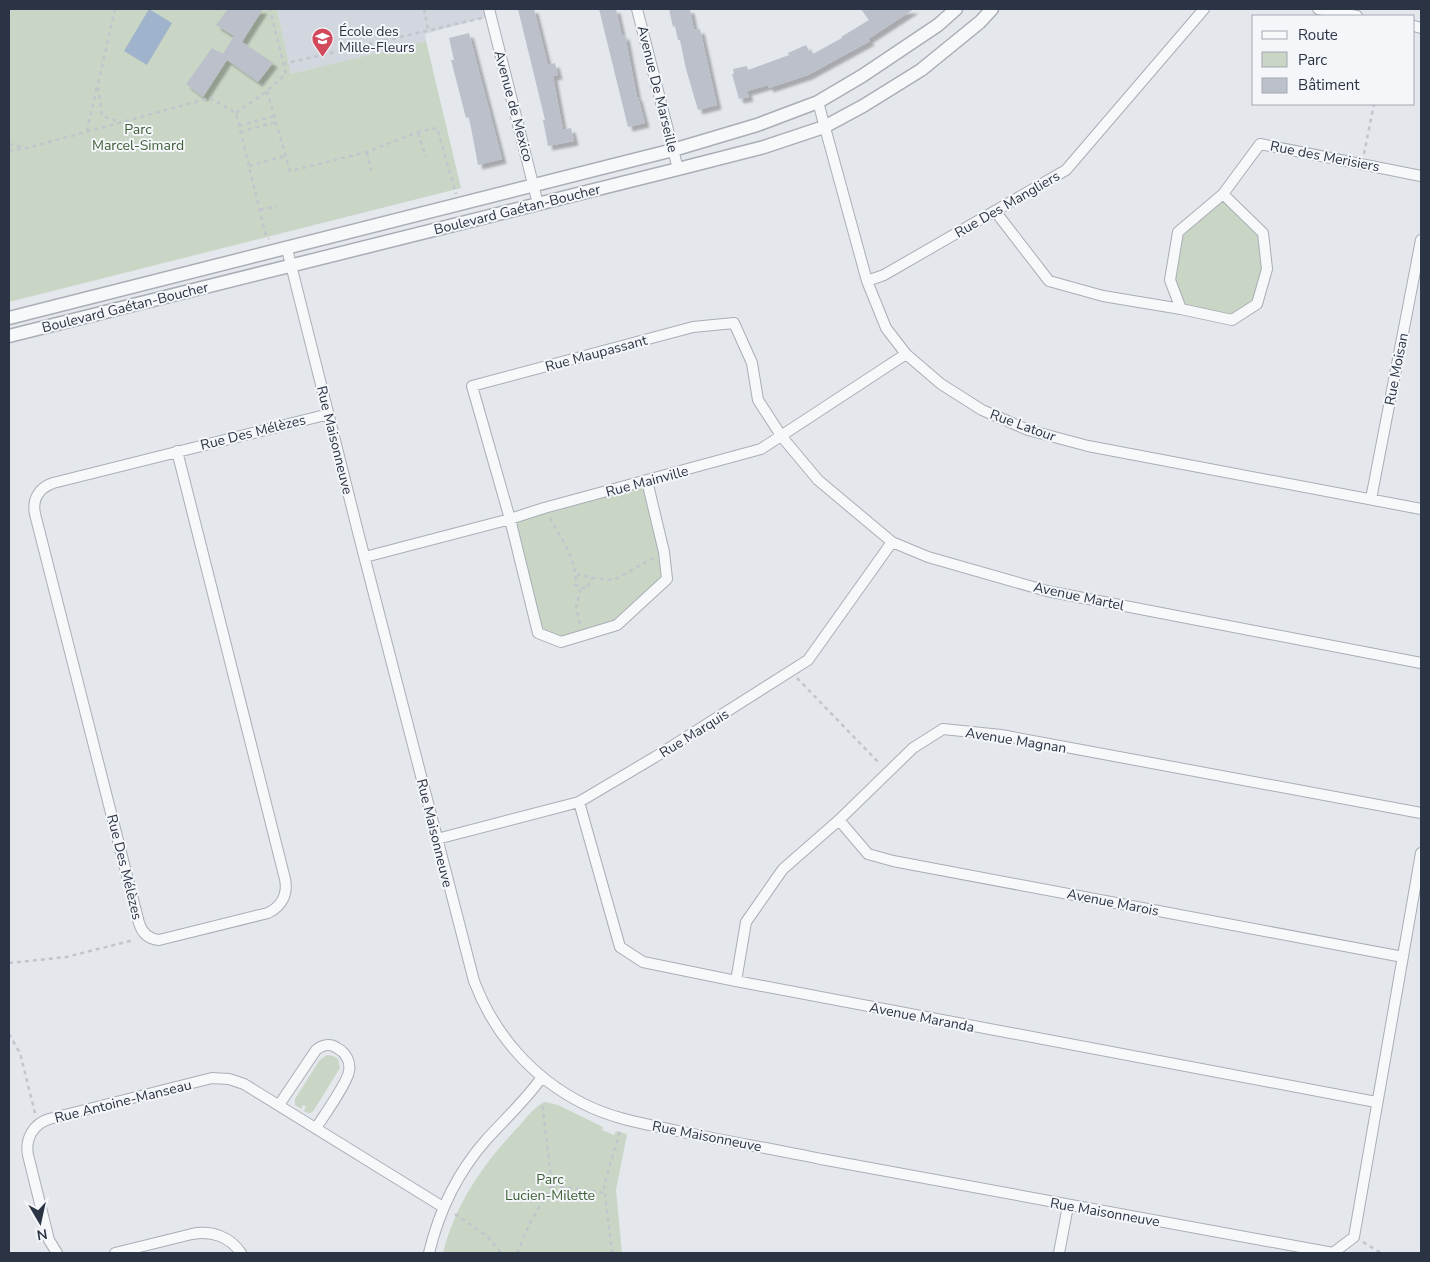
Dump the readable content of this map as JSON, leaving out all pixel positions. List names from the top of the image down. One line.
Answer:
{"streets":{"street":["Avenue De Marseille","Avenue de Mexico","Rue des Merisiers","Rue Des Mangliers","Boulevard Gaétan-Boucher","Rue Maupassant","Rue Moisan","Rue Latour","Rue Des Mélèzes","Rue Maisonneuve","Rue Mainville","Avenue Martel","Rue Marquis","Avenue Magnan","Avenue Marois","Avenue Maranda","Rue Antoine-Manseau"]},"crossings":[["Avenue De Marseille","Boulevard Gaétan-Boucher"],["Avenue de Mexico","Boulevard Gaétan-Boucher"],["Rue Des Mangliers","Rue Latour"],["Boulevard Gaétan-Boucher","Rue Latour"],["Boulevard Gaétan-Boucher","Rue Maisonneuve"],["Rue Maupassant","Rue Mainville"],["Rue Maupassant","Avenue Martel"],["Rue Moisan","Rue Latour"],["Rue Latour","Rue Mainville"],["Rue Des Mélèzes","Rue Maisonneuve"],["Rue Maisonneuve","Rue Mainville"],["Rue Maisonneuve","Rue Marquis"],["Rue Mainville","Avenue Martel"],["Avenue Martel","Rue Marquis"],["Rue Marquis","Avenue Maranda"],["Avenue Magnan","Avenue Marois"],["Avenue Magnan","Avenue Maranda"]],"parks":["Parc Marcel-Simard","Parc Lucien-Milette"],"places":{"school or university":["École des Mille-Fleurs"]},"legend":["Route","Parc","Bâtiment"],"north":"bottom"}
